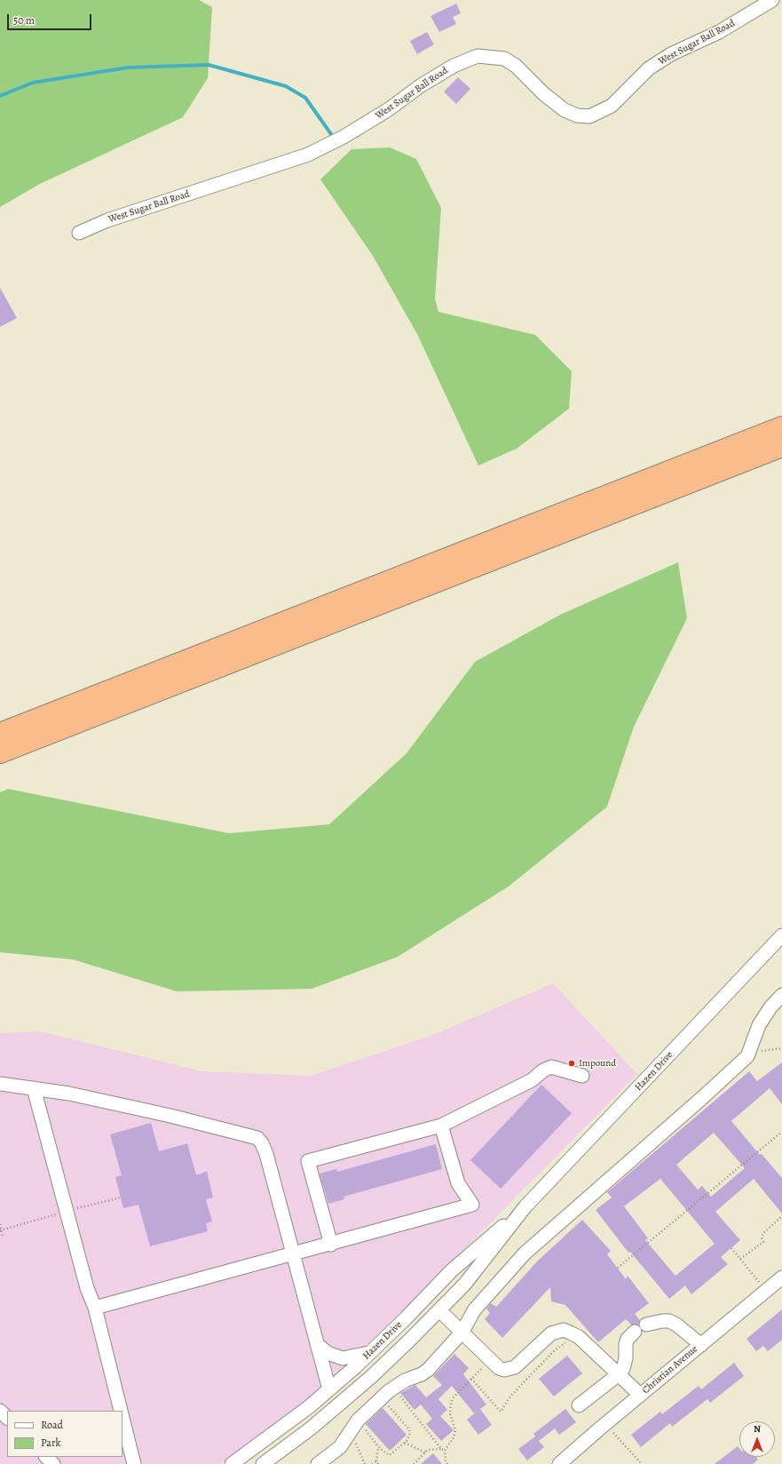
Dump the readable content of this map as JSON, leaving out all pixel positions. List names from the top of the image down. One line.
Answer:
{"streets":{"street":["West Sugar Ball Road","Hazen Drive","Christian Avenue"]},"places":["Impound"],"legend":["Road","Park"],"scale_bar":"50 m","north":"top"}
